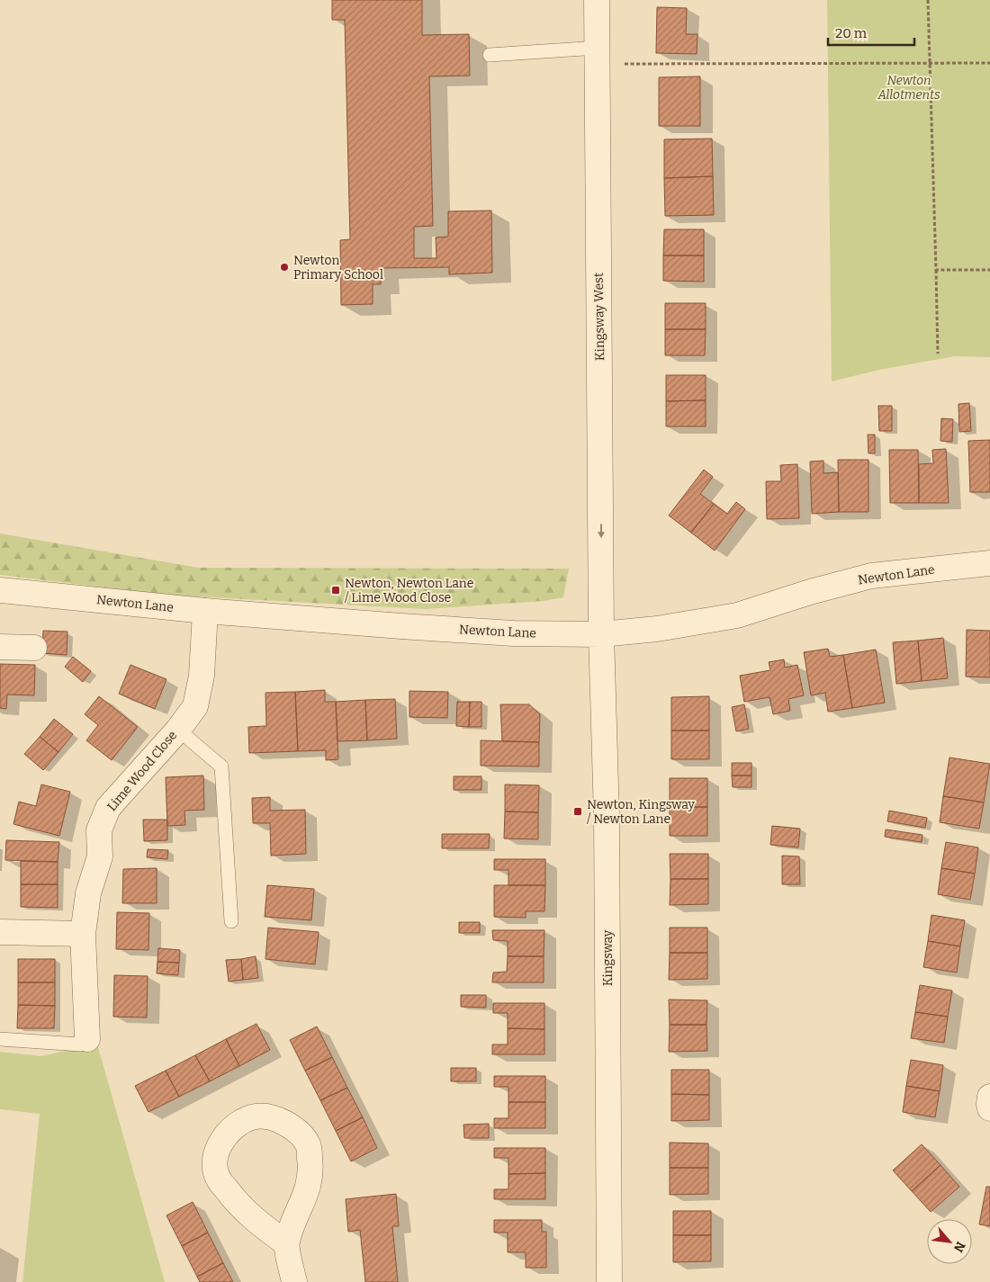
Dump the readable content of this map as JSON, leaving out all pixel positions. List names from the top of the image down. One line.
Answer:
{"streets":{"street":["Kingsway West","Newton Lane","Lime Wood Close","Kingsway"]},"crossings":[["Kingsway West","Newton Lane"],["Kingsway West","Kingsway"],["Newton Lane","Lime Wood Close"],["Newton Lane","Kingsway"]],"one_way":["Kingsway West"],"parks":["Newton Allotments"],"places":{"other":["Newton Primary School"],"transit":["Newton, Newton Lane / Lime Wood Close","Newton, Kingsway / Newton Lane"]},"scale_bar":"20 m","north":"bottom right"}
